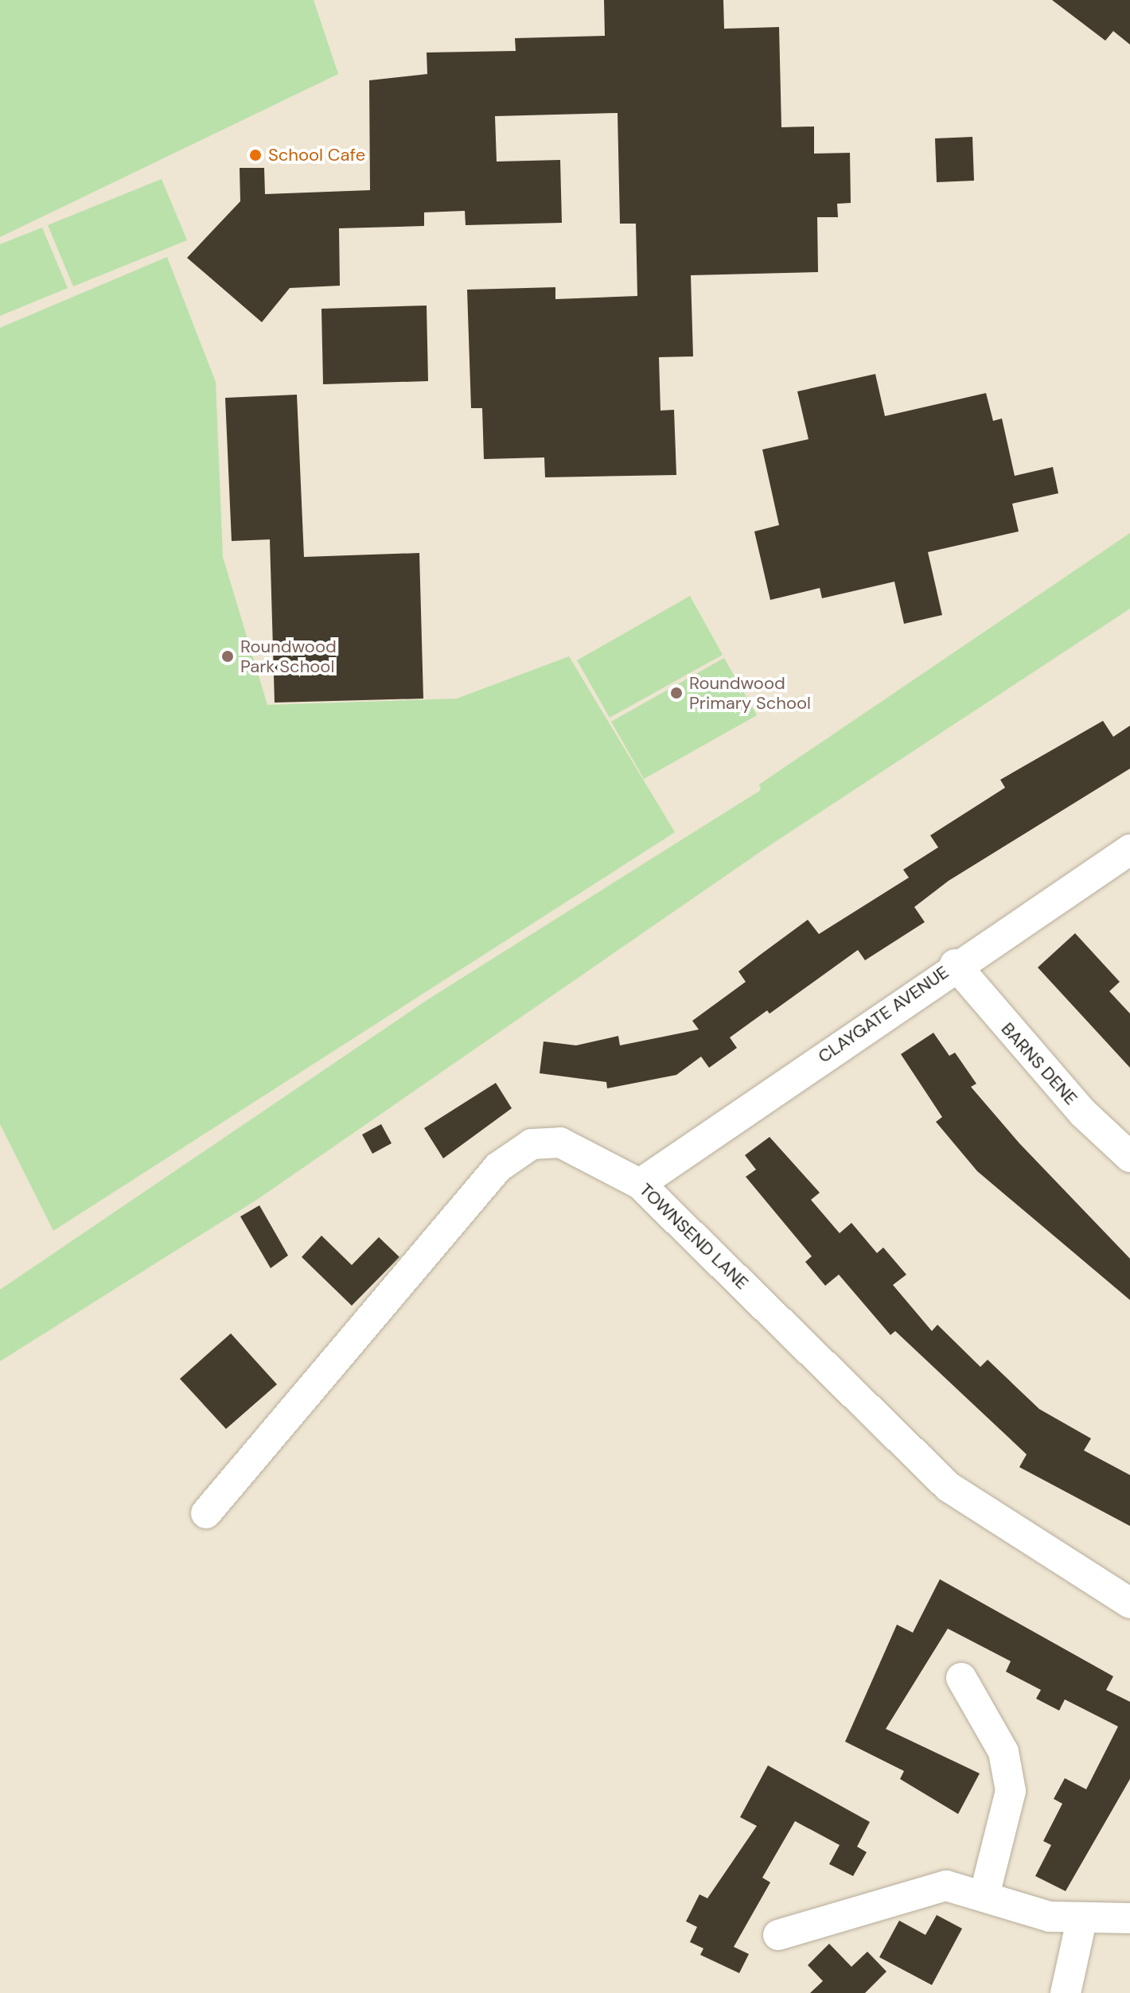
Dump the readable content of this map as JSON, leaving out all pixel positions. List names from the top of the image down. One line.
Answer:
{"streets":{"street":["CLAYGATE AVENUE","BARNS DENE","TOWNSEND LANE"]},"crossings":[["CLAYGATE AVENUE","BARNS DENE"],["CLAYGATE AVENUE","TOWNSEND LANE"]],"places":["School Cafe","Roundwood Park School","Roundwood Primary School"]}
